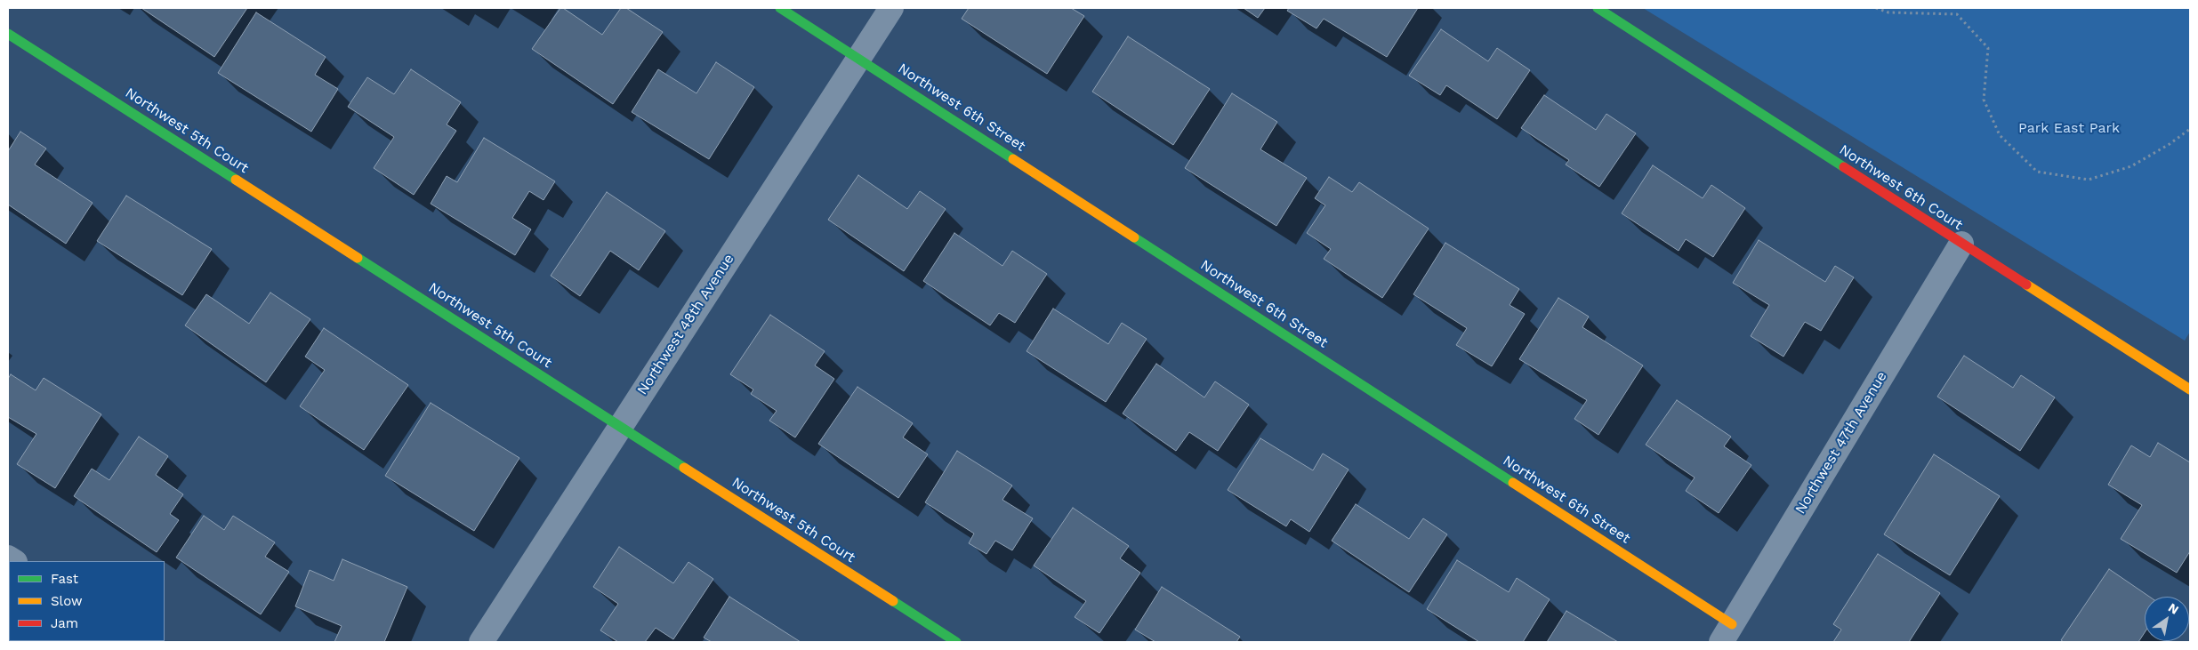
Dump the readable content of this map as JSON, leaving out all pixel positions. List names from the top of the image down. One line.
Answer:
{"streets":{"street":["Northwest 6th Street","Northwest 5th Court","Northwest 6th Court","Northwest 48th Avenue","Northwest 47th Avenue"]},"crossings":[["Northwest 6th Street","Northwest 48th Avenue"],["Northwest 6th Street","Northwest 47th Avenue"],["Northwest 5th Court","Northwest 48th Avenue"],["Northwest 6th Court","Northwest 47th Avenue"]],"parks":["Park East Park"],"legend":["Fast","Slow","Jam"],"north":"top right"}
